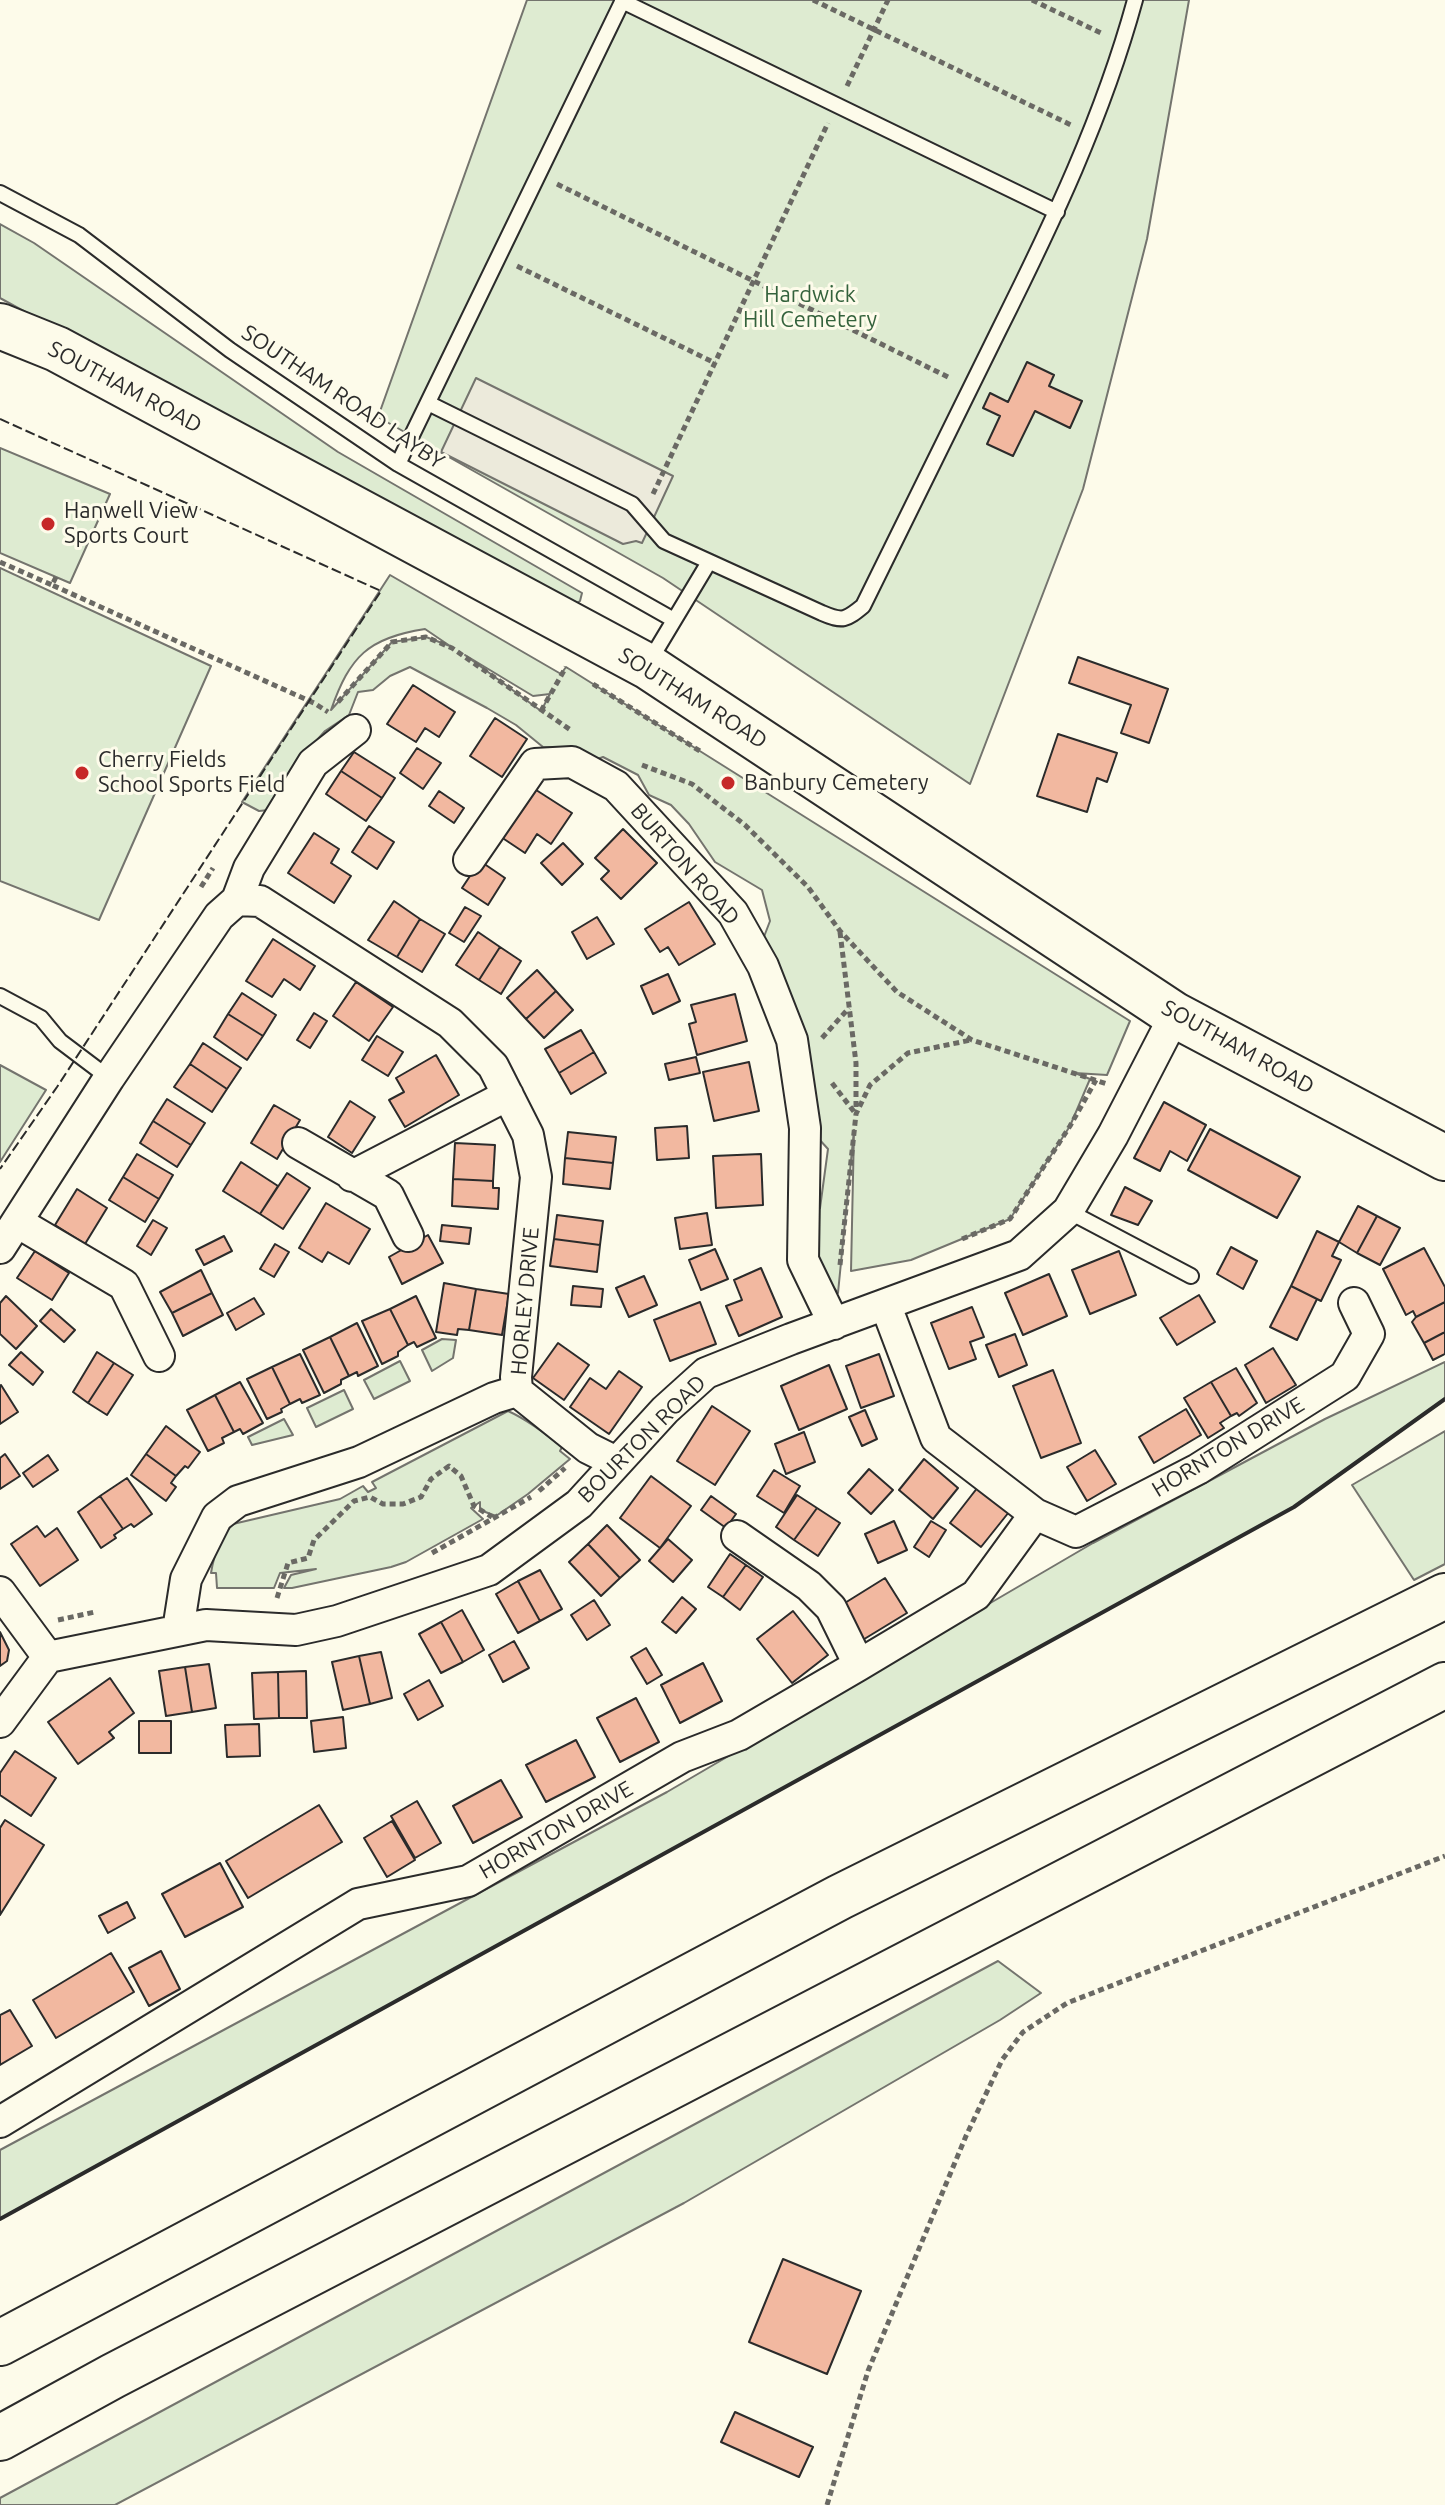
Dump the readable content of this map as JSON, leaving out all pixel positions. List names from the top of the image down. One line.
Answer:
{"streets":{"highway":["SOUTHAM ROAD"],"street":["BURTON ROAD","HORLEY DRIVE","BOURTON ROAD","HORNTON DRIVE"],"lane":["SOUTHAM ROAD LAYBY"]},"crossings":[["SOUTHAM ROAD","BOURTON ROAD"],["BURTON ROAD","BOURTON ROAD"],["HORLEY DRIVE","BOURTON ROAD"],["BOURTON ROAD","HORNTON DRIVE"]],"parks":["Hardwick Hill Cemetery"],"places":["Hanwell View Sports Court","Cherry Fields School Sports Field","Banbury Cemetery"]}
